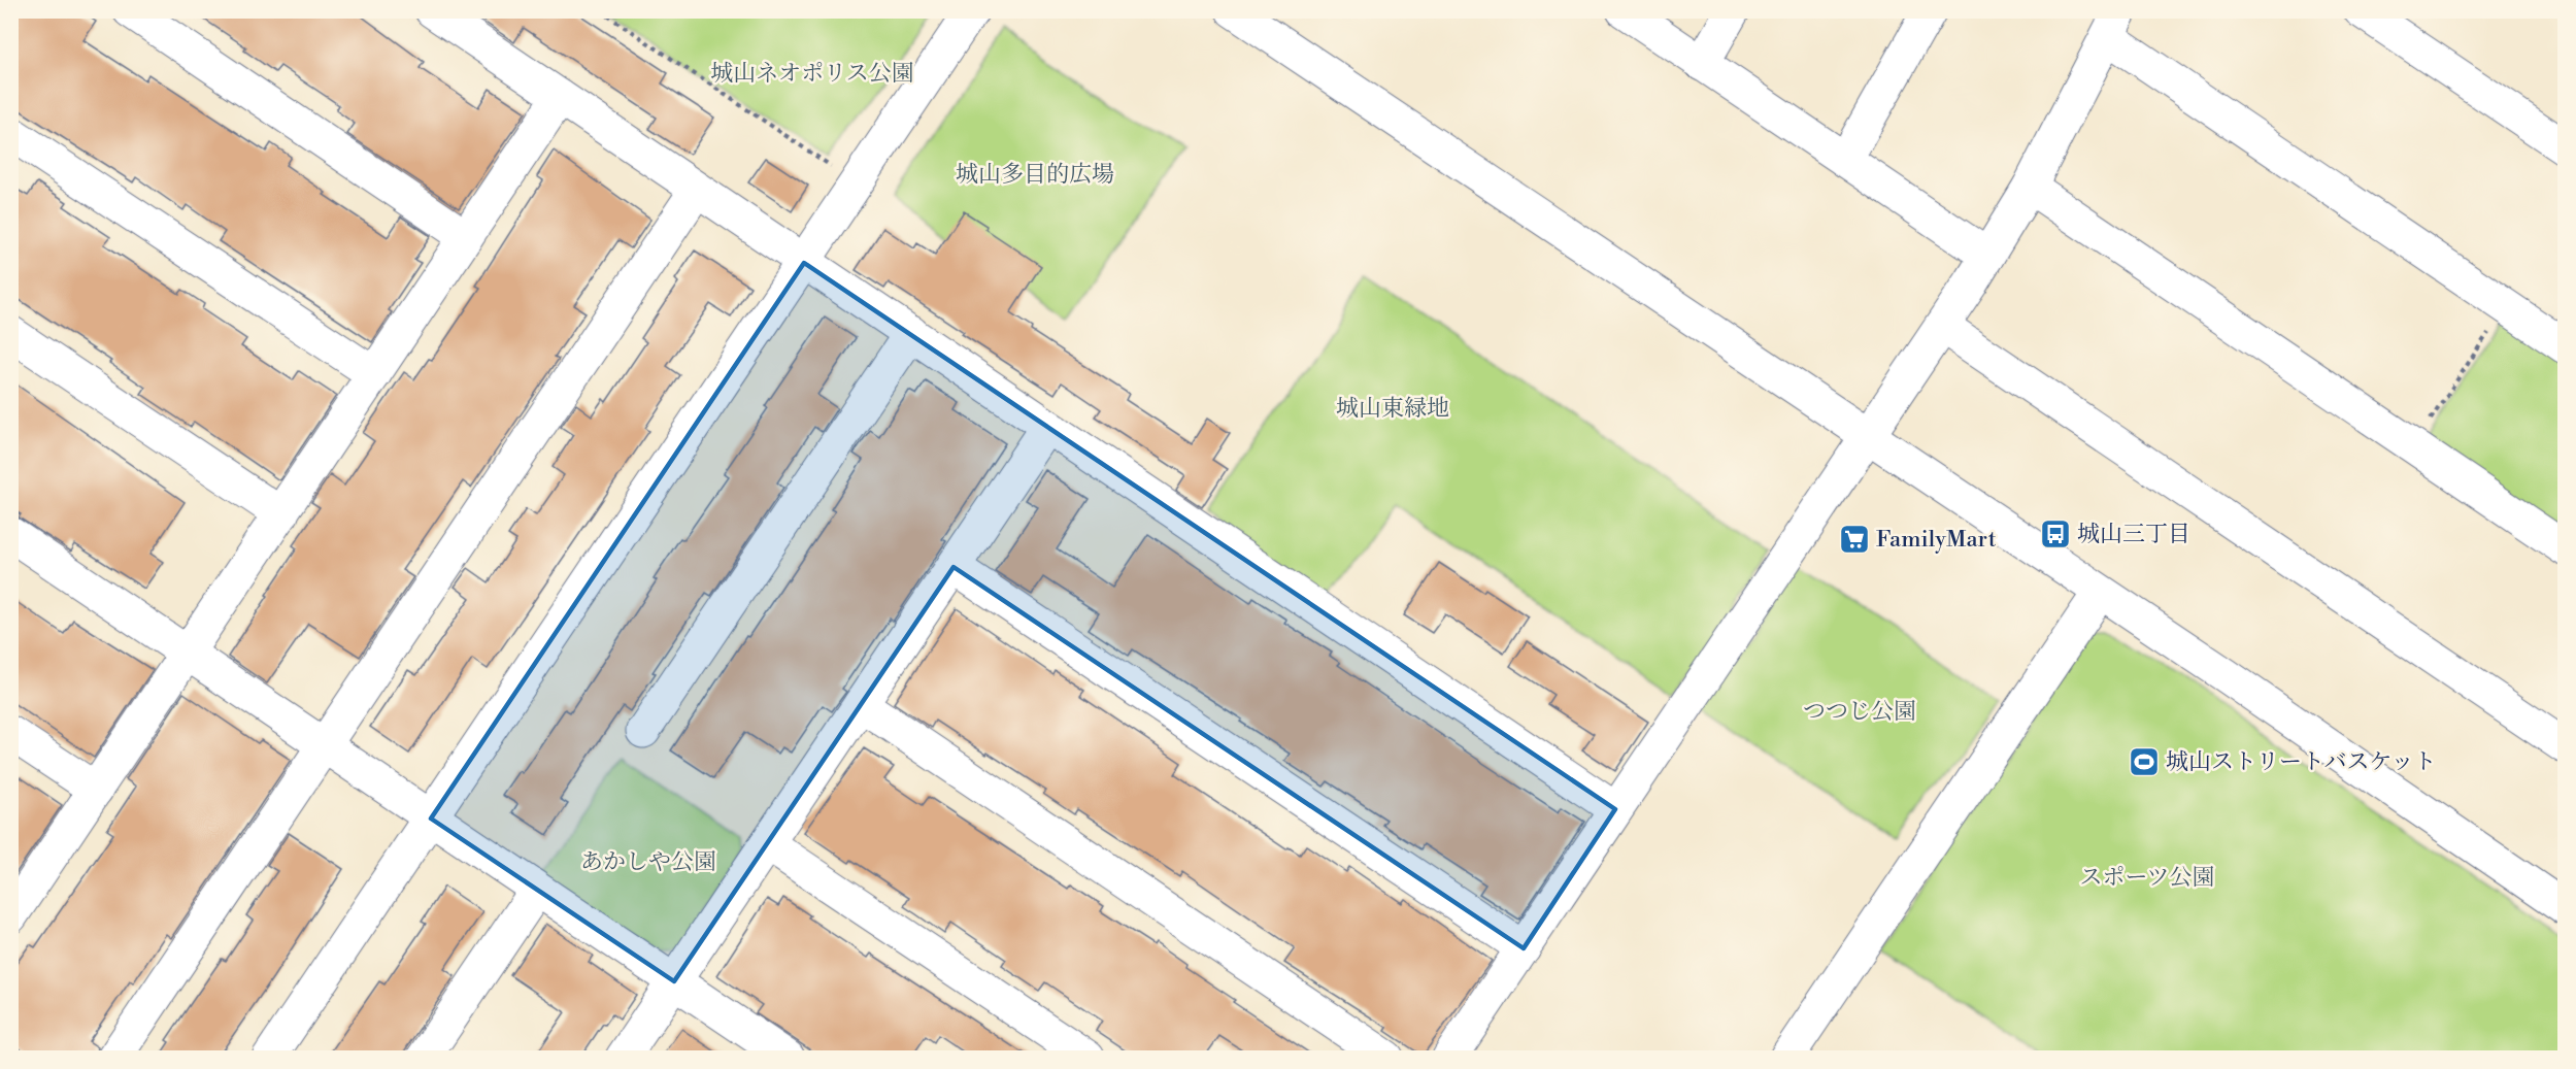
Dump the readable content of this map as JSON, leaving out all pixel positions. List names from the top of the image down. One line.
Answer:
{"parks":["城山ネオポリス公園","城山多目的広場","城山東緑地","つつじ公園","あかしや公園","スポーツ公園"],"places":{"bus stop":["城山三丁目"],"supermarket":["FamilyMart"],"sports":["城山ストリートバスケット"]}}
